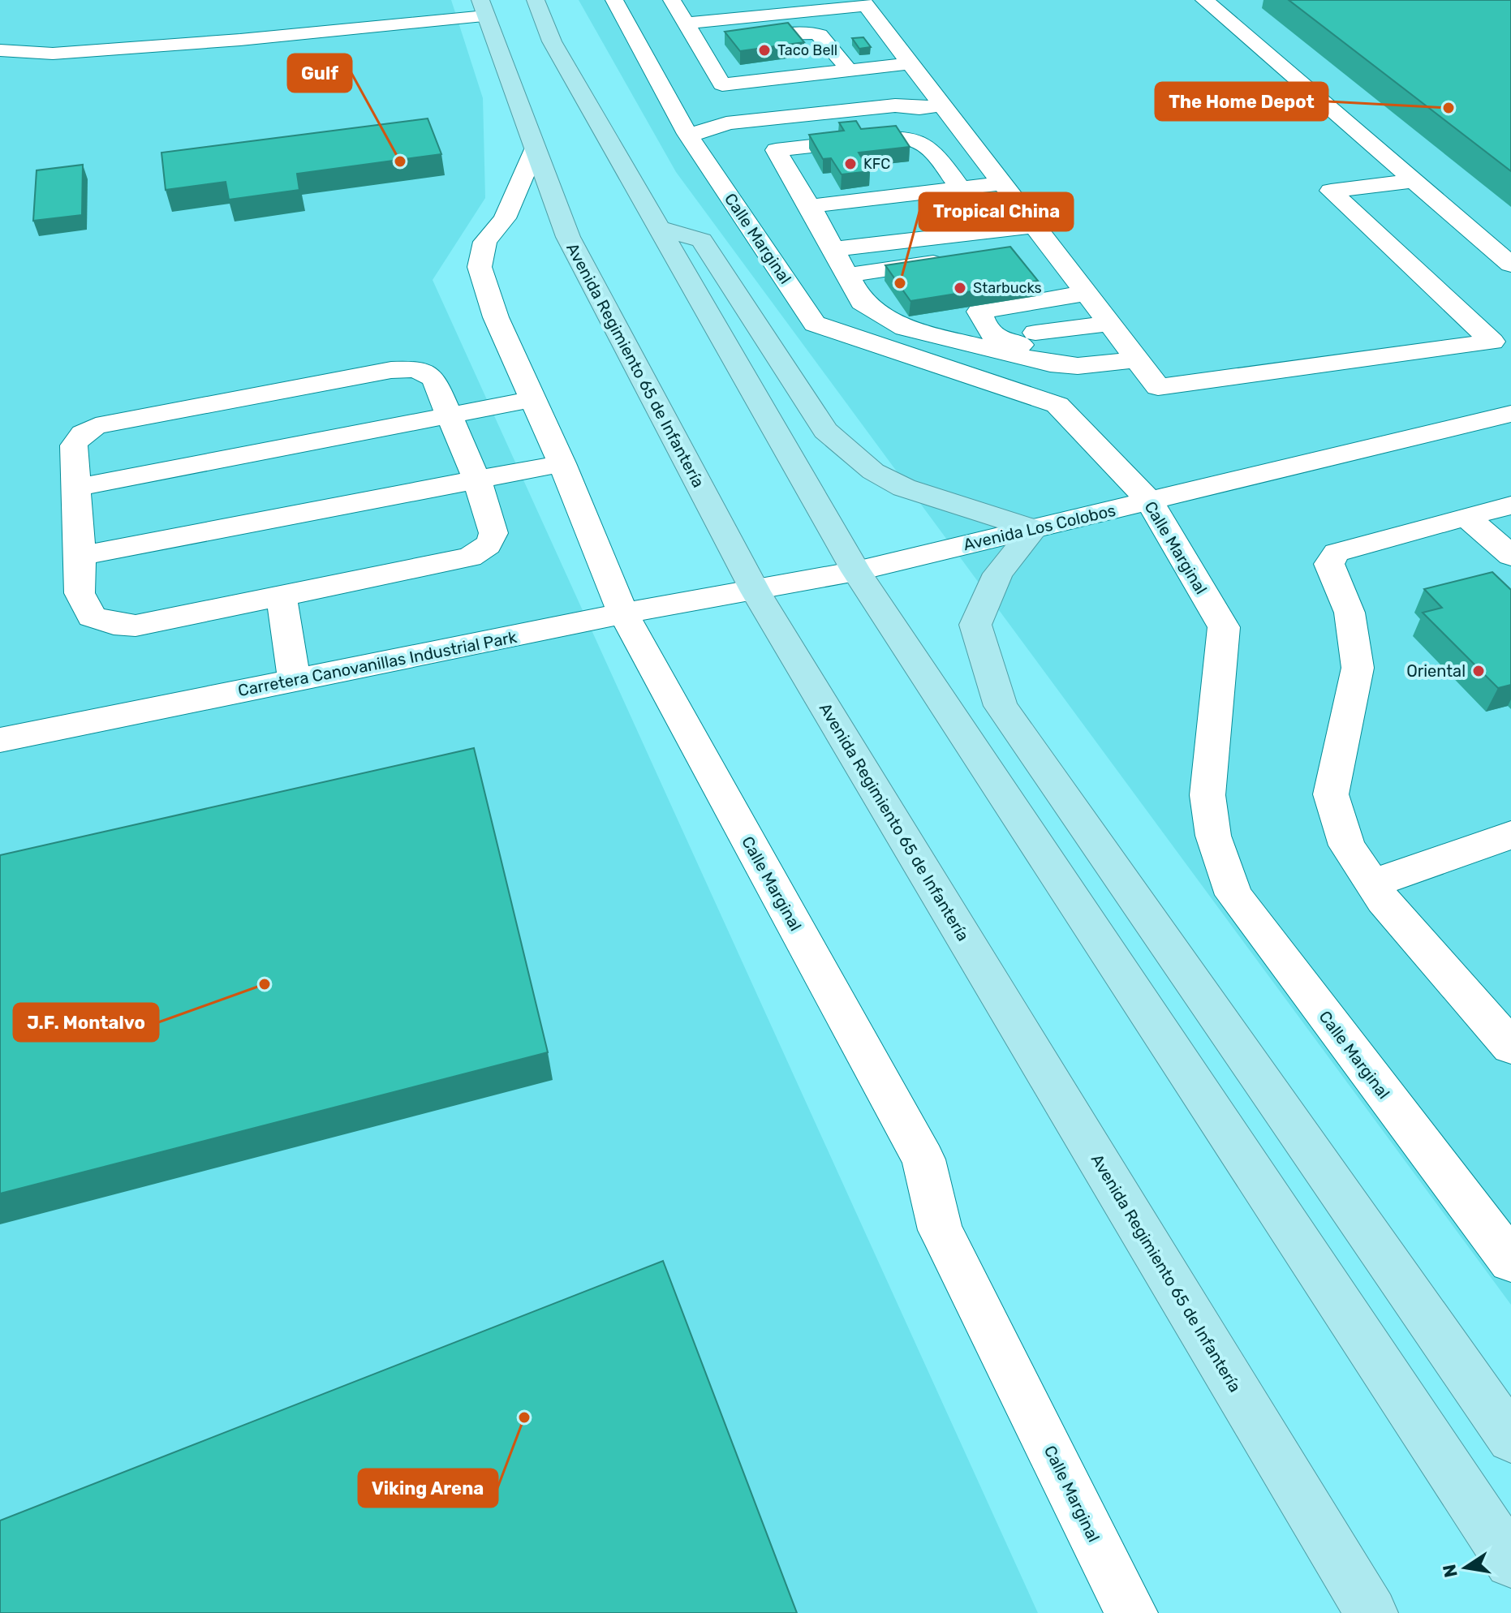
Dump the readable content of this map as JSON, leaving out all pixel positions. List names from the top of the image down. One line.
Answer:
{"streets":{"main road":["Avenida Regimiento 65 de Infantería"],"street":["Calle Marginal","Avenida Los Colobos","Carretera Canovanillas Industrial Park"]},"crossings":[["Calle Marginal","Avenida Regimiento 65 de Infantería"],["Calle Marginal","Avenida Los Colobos"],["Calle Marginal","Carretera Canovanillas Industrial Park"],["Avenida Regimiento 65 de Infantería","Avenida Los Colobos"],["Avenida Regimiento 65 de Infantería","Carretera Canovanillas Industrial Park"],["Avenida Los Colobos","Carretera Canovanillas Industrial Park"]],"places":["Taco Bell","The Home Depot","Gulf","KFC","Tropical China","Starbucks","Oriental","J.F. Montalvo","Viking Arena"],"north":"left"}
